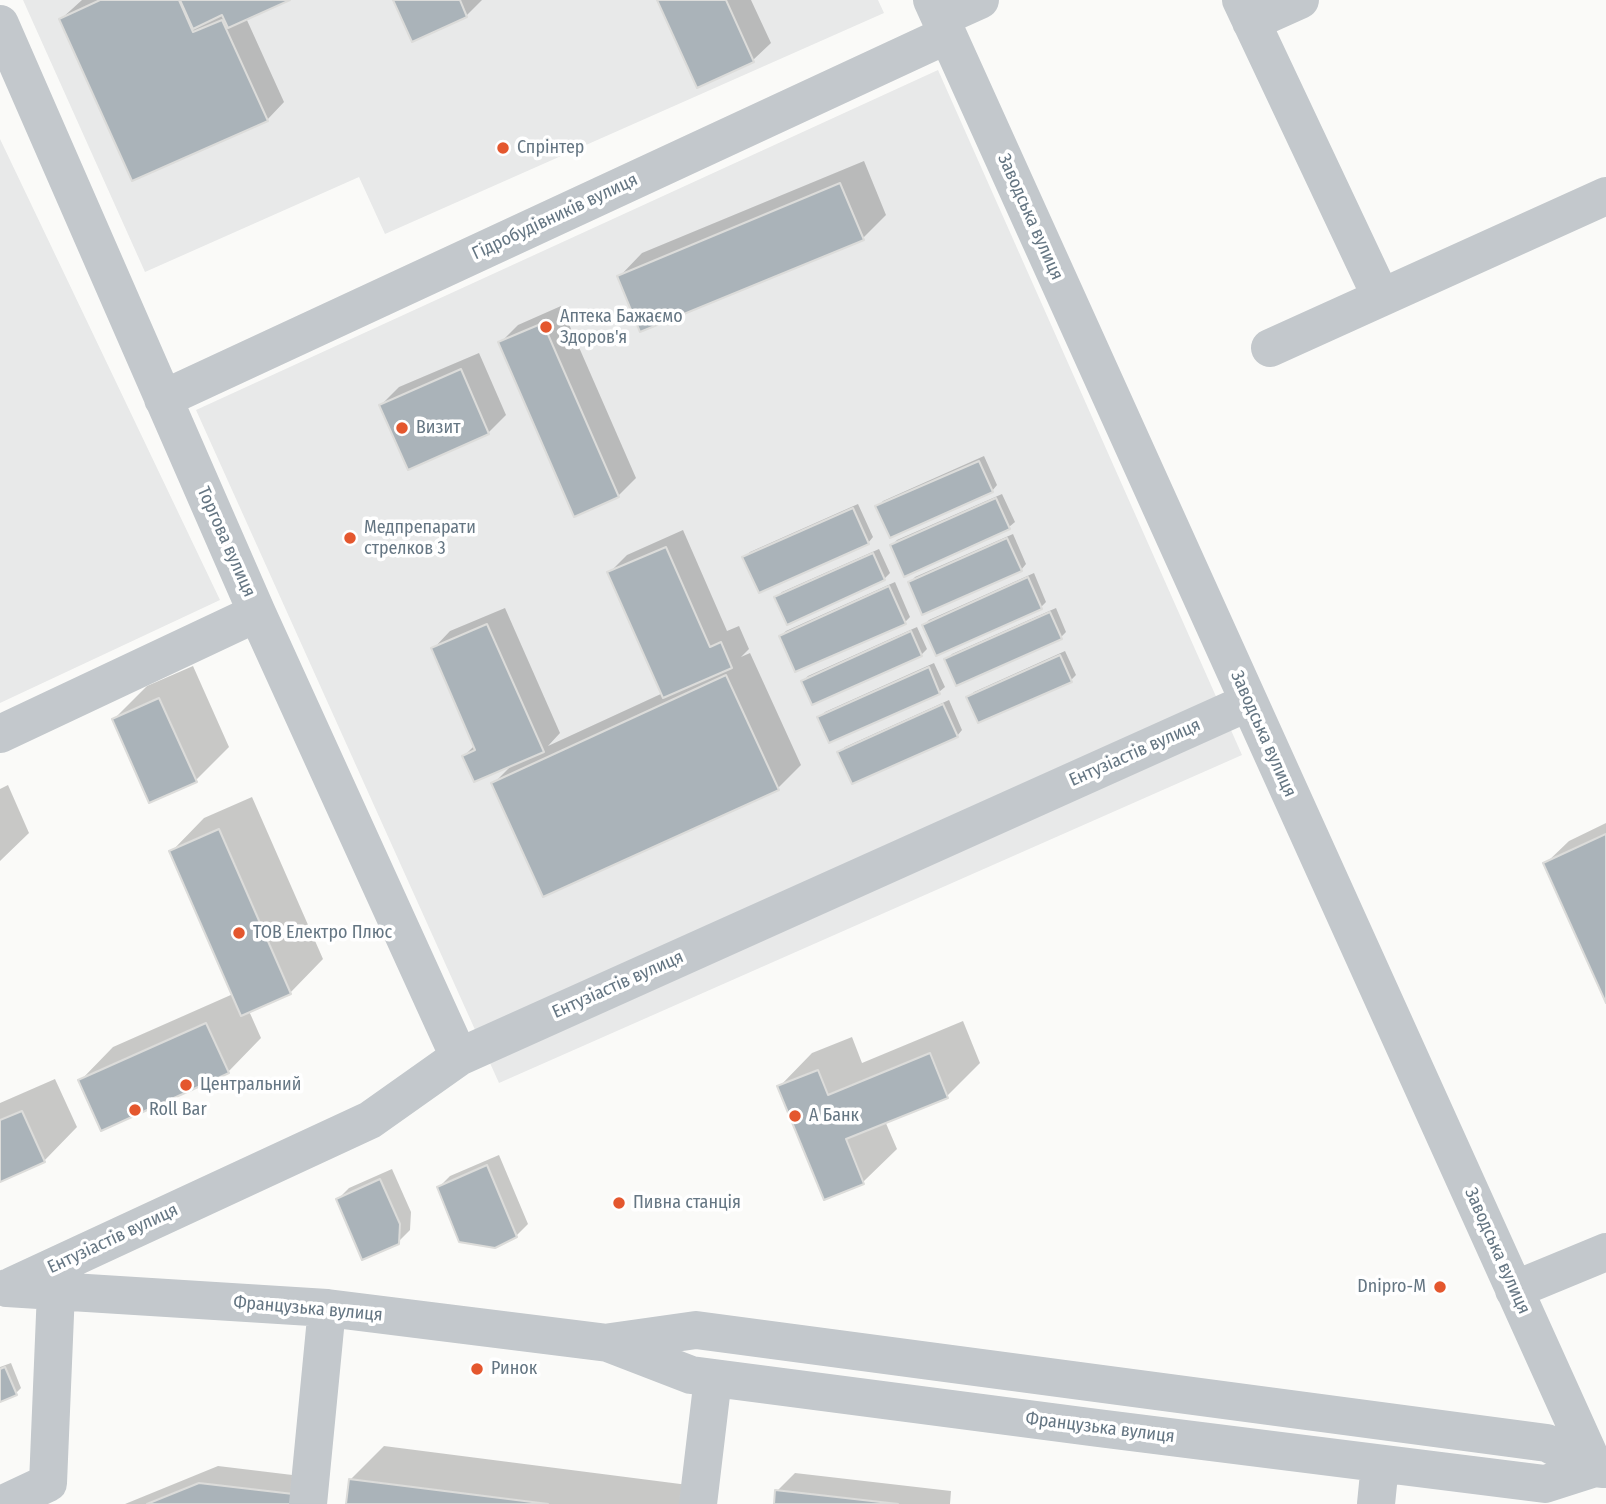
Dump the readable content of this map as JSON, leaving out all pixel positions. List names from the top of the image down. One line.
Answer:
{"streets":{"street":["Гідробудівників вулиця","Заводська вулиця","Торгова вулиця","Ентузіастів вулиця","Французька вулиця"]},"crossings":[["Гідробудівників вулиця","Заводська вулиця"],["Гідробудівників вулиця","Торгова вулиця"],["Заводська вулиця","Ентузіастів вулиця"],["Заводська вулиця","Французька вулиця"],["Торгова вулиця","Ентузіастів вулиця"],["Ентузіастів вулиця","Французька вулиця"]],"places":["Спрінтер","Аптека Бажаємо Здоров'я","Визит","Медпрепарати стрелков 3","ТОВ Електро Плюс","Центральний","Roll Bar","А Банк","Пивна станція","Dnipro-M","Ринок"]}
